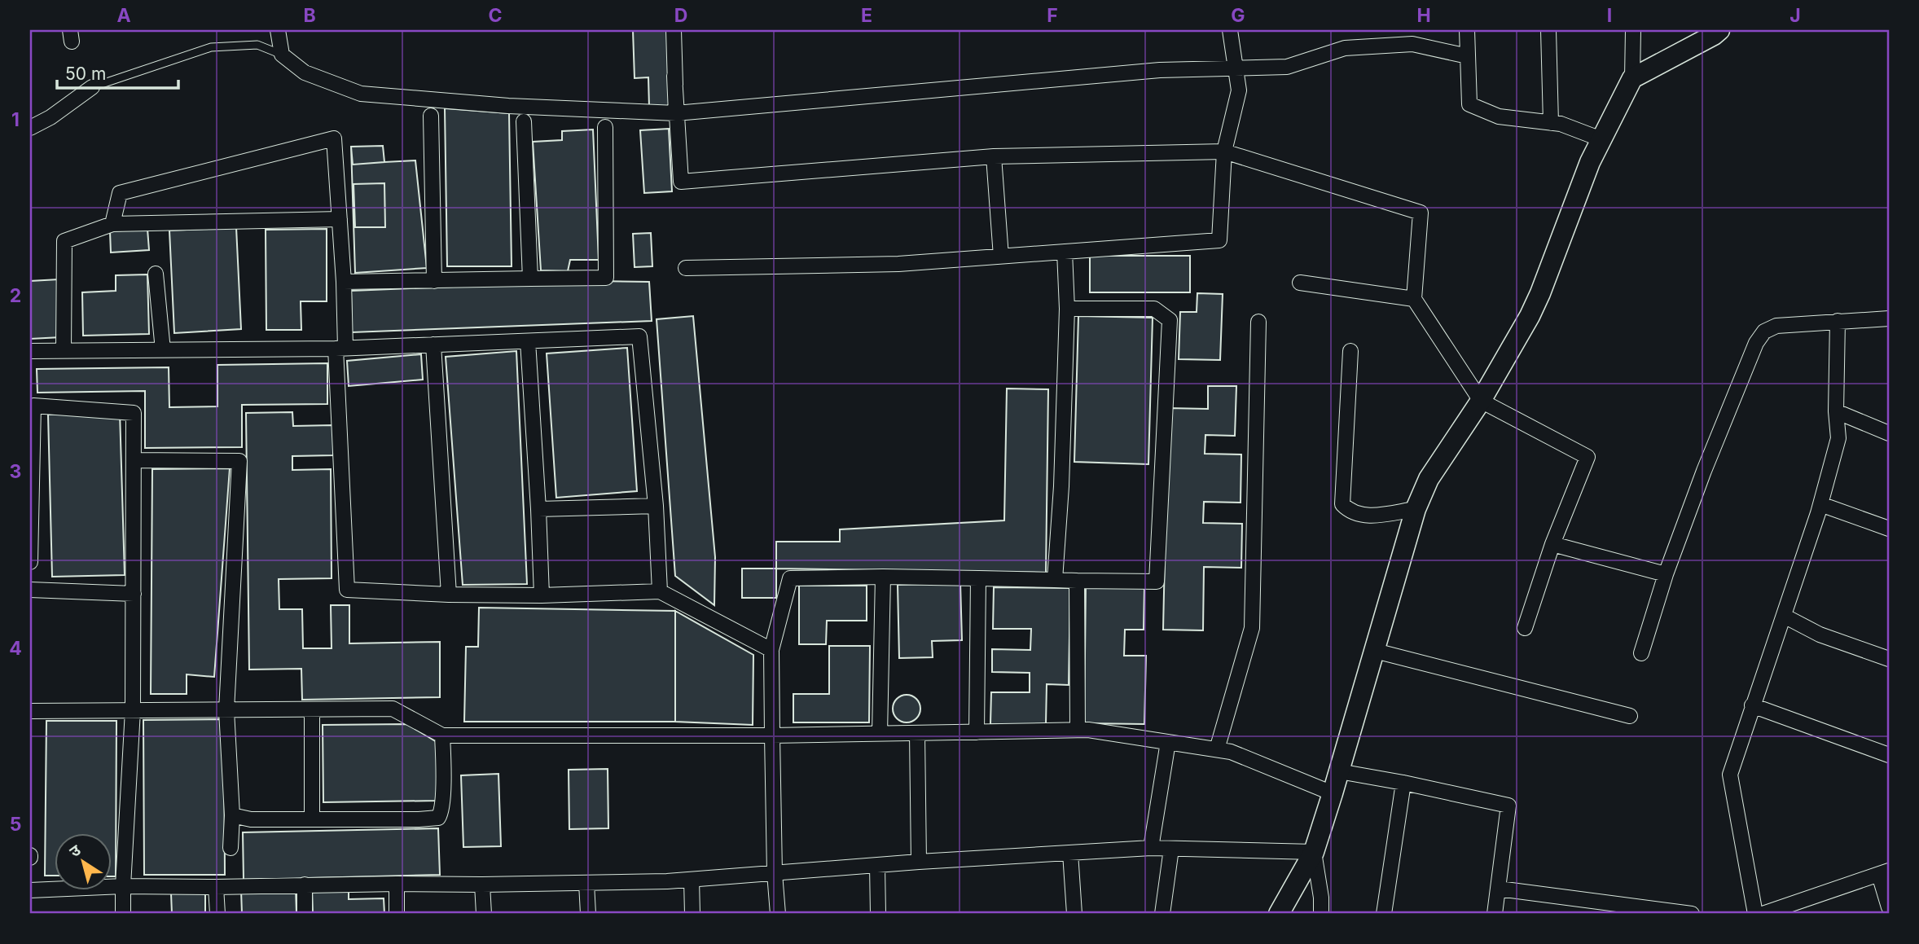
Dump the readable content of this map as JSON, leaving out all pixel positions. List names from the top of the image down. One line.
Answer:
{"scale_bar":"50 m","north":"top left","grid":{"columns":["A","B","C","D","E","F","G","H","I","J"],"rows":["1","2","3","4","5"]}}
